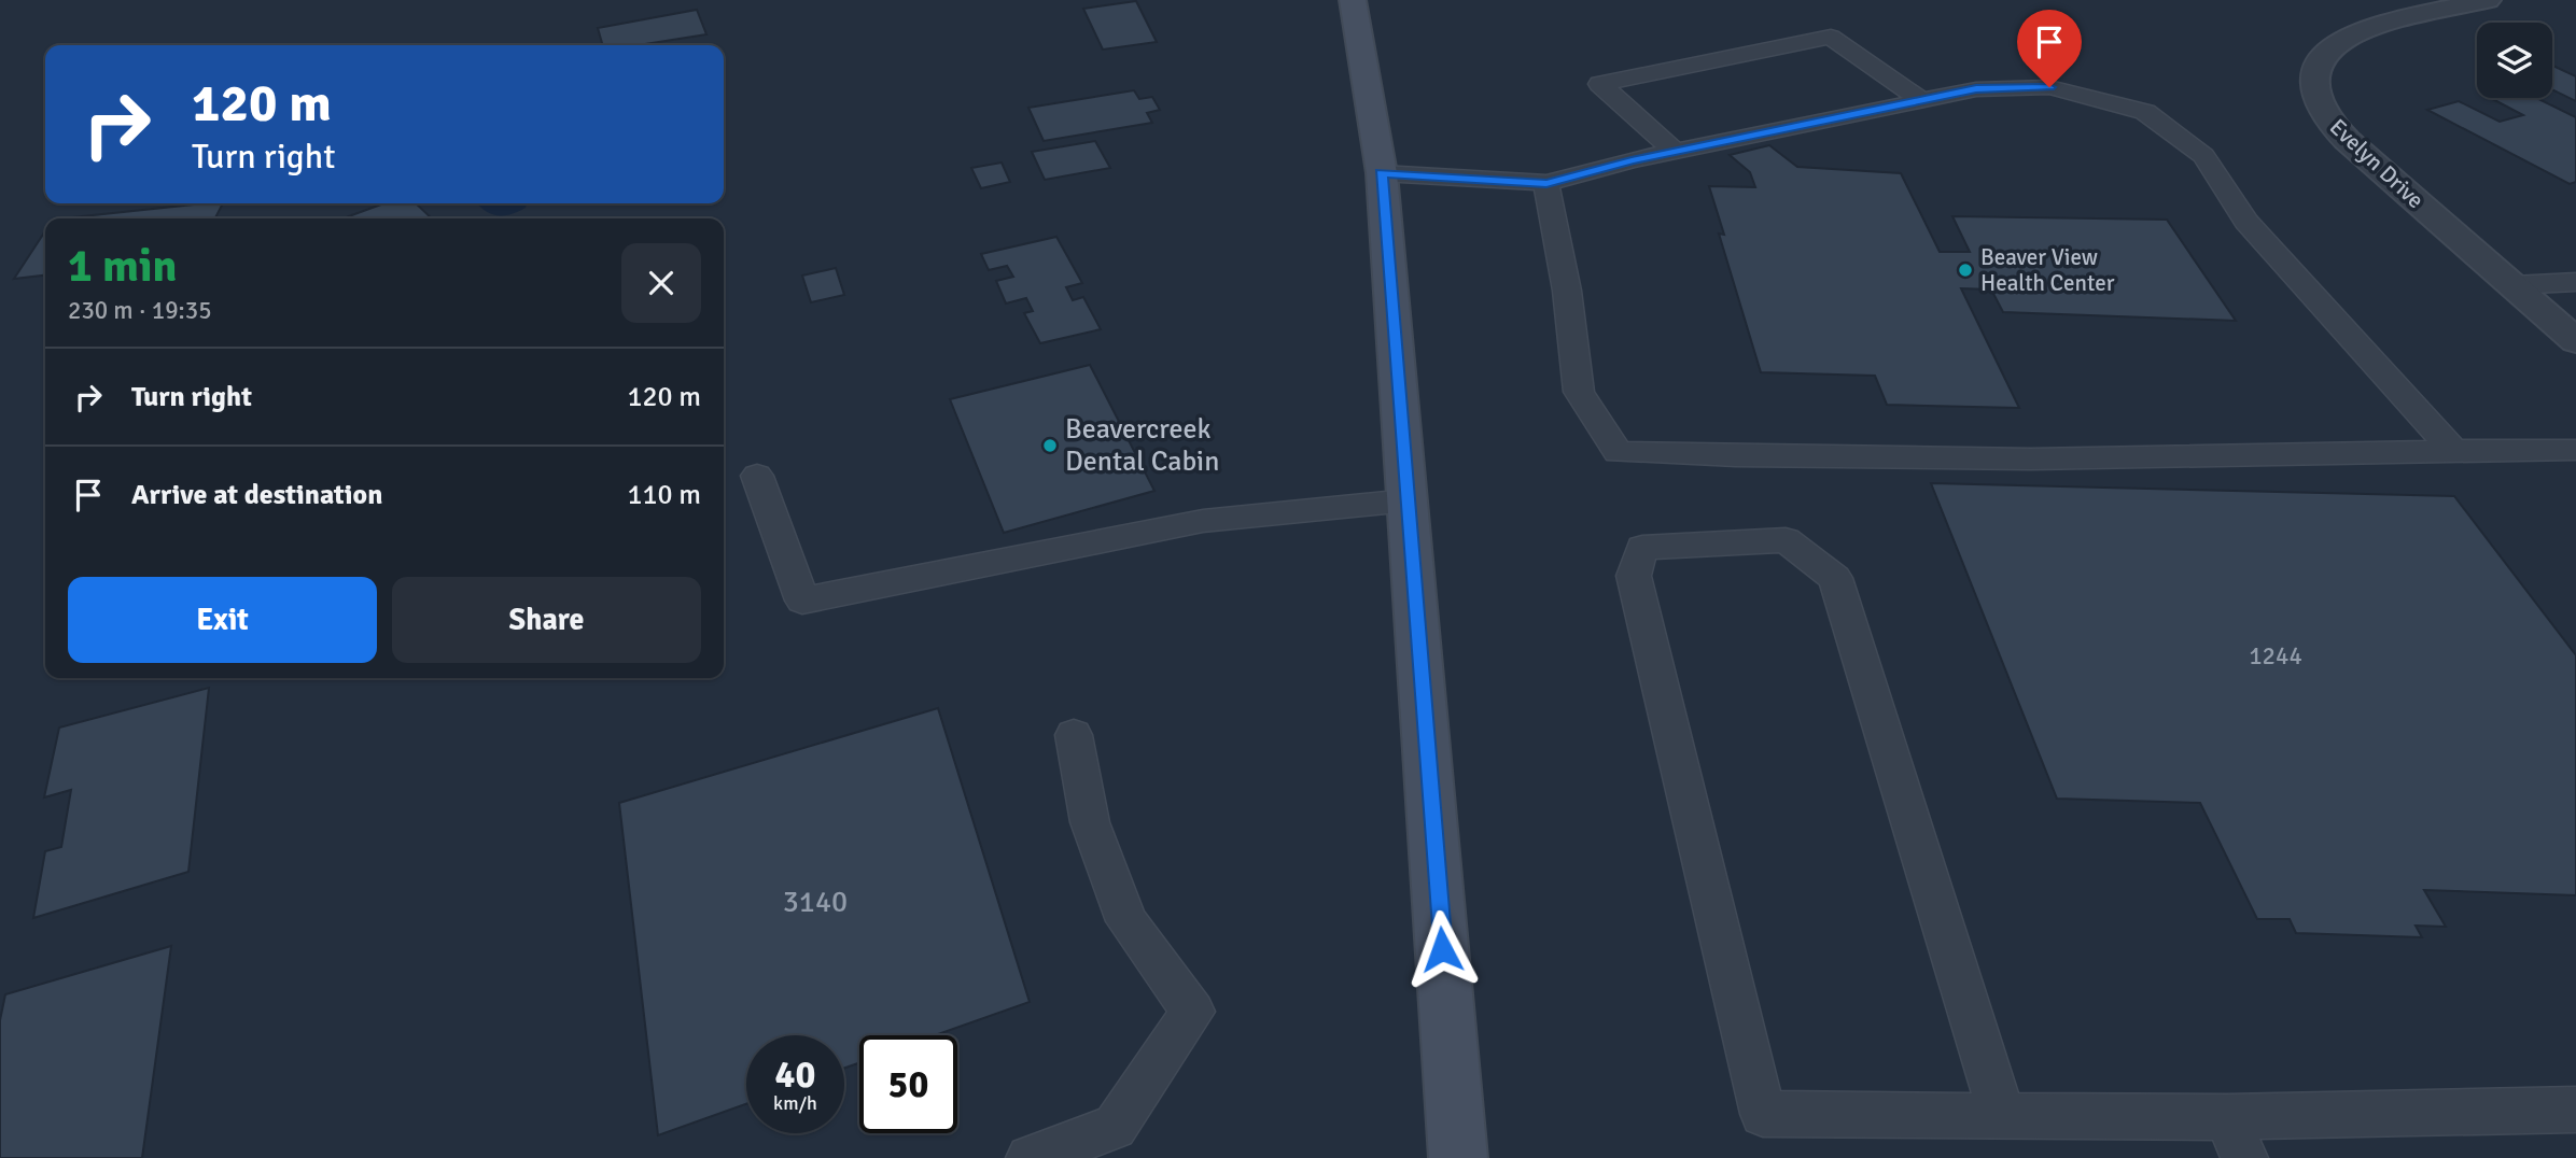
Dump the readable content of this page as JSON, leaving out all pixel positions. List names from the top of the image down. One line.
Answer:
{"streets":{"street":["Evelyn Drive"]},"places":["Beaver View Health Center","Beavercreek Dental Cabin"],"house_numbers":["1244","3140"],"page":{"turn":["120 m","Turn right"],"heading":["1 min","230 m · 19:35"],"list":[{"name":"Turn right","value":"120 m"},{"name":"Arrive at destination","value":"110 m"}],"buttons":["Exit","Share"],"speed":"40 km/h","limit":"50"}}
